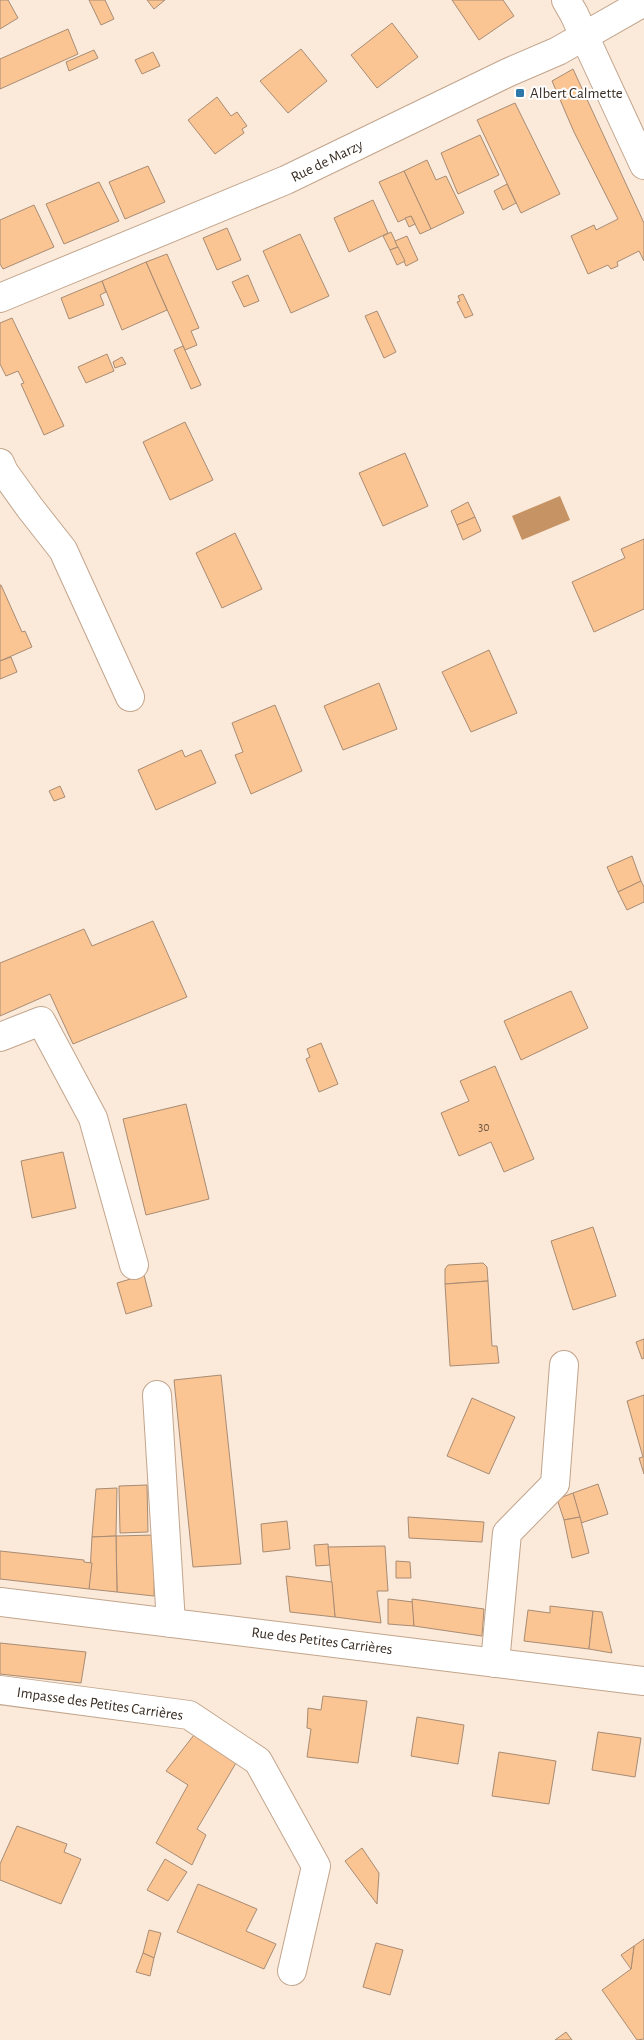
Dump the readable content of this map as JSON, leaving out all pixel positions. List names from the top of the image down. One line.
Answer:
{"streets":{"street":["Rue de Marzy","Rue des Petites Carrières","Impasse des Petites Carrières"]},"places":{"transit":["Albert Calmette"]},"house_numbers":["30"]}
